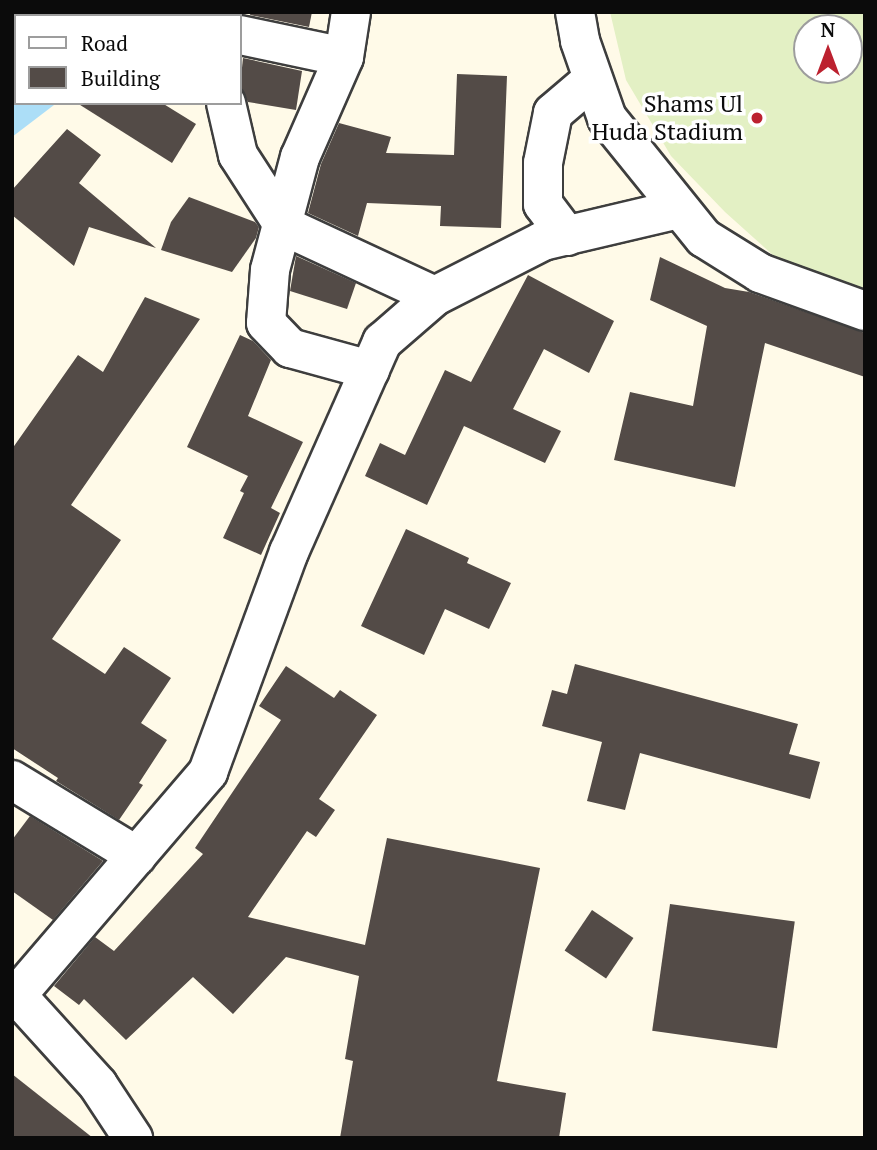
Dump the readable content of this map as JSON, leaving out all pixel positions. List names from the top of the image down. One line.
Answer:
{"places":["Shams Ul Huda Stadium"],"legend":["Road","Building"],"north":"top"}
